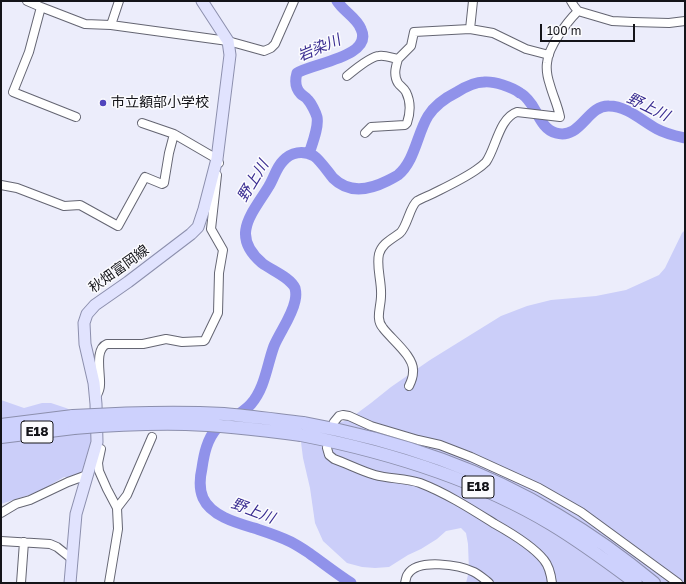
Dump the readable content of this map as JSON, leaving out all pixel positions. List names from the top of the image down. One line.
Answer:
{"streets":{"highway":["E18"],"main road":["秋畑富岡線"]},"water":["岩染川","野上川"],"places":["市立額部小学校"],"scale_bar":"100 m"}
